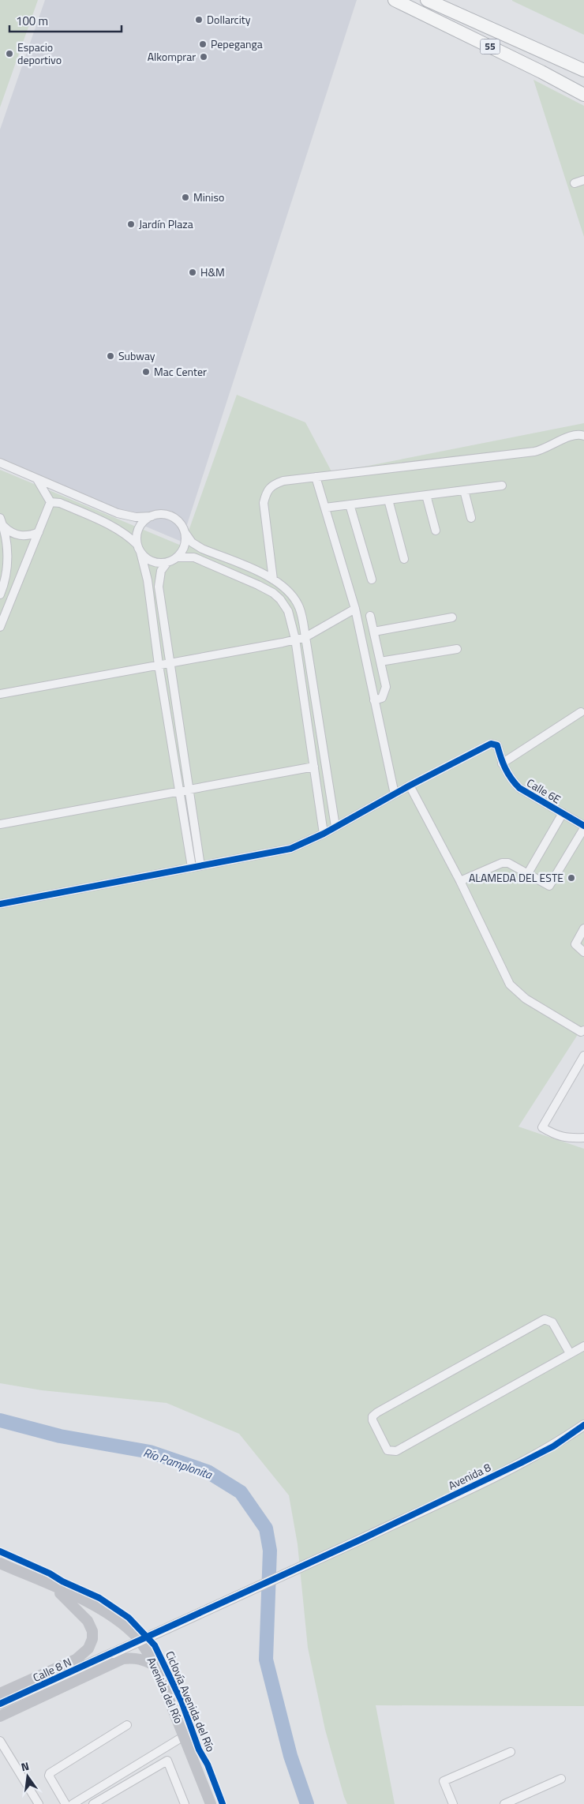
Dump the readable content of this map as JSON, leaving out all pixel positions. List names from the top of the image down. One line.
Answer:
{"streets":{"highway":["55"],"main road":["Avenida del Río"],"street":["Calle 6E","Avenida 8","Calle 8 N"],"cycle path":["Ciclovía Avenida del Río"]},"crossings":[["Avenida 8","Calle 8 N"]],"water":["Río Pamplonita"],"places":["Dollarcity","Pepeganga","Espacio deportivo","Alkomprar","Miniso","Jardín Plaza","H&M","Subway","Mac Center","ALAMEDA DEL ESTE"],"scale_bar":"100 m","north":"top"}
